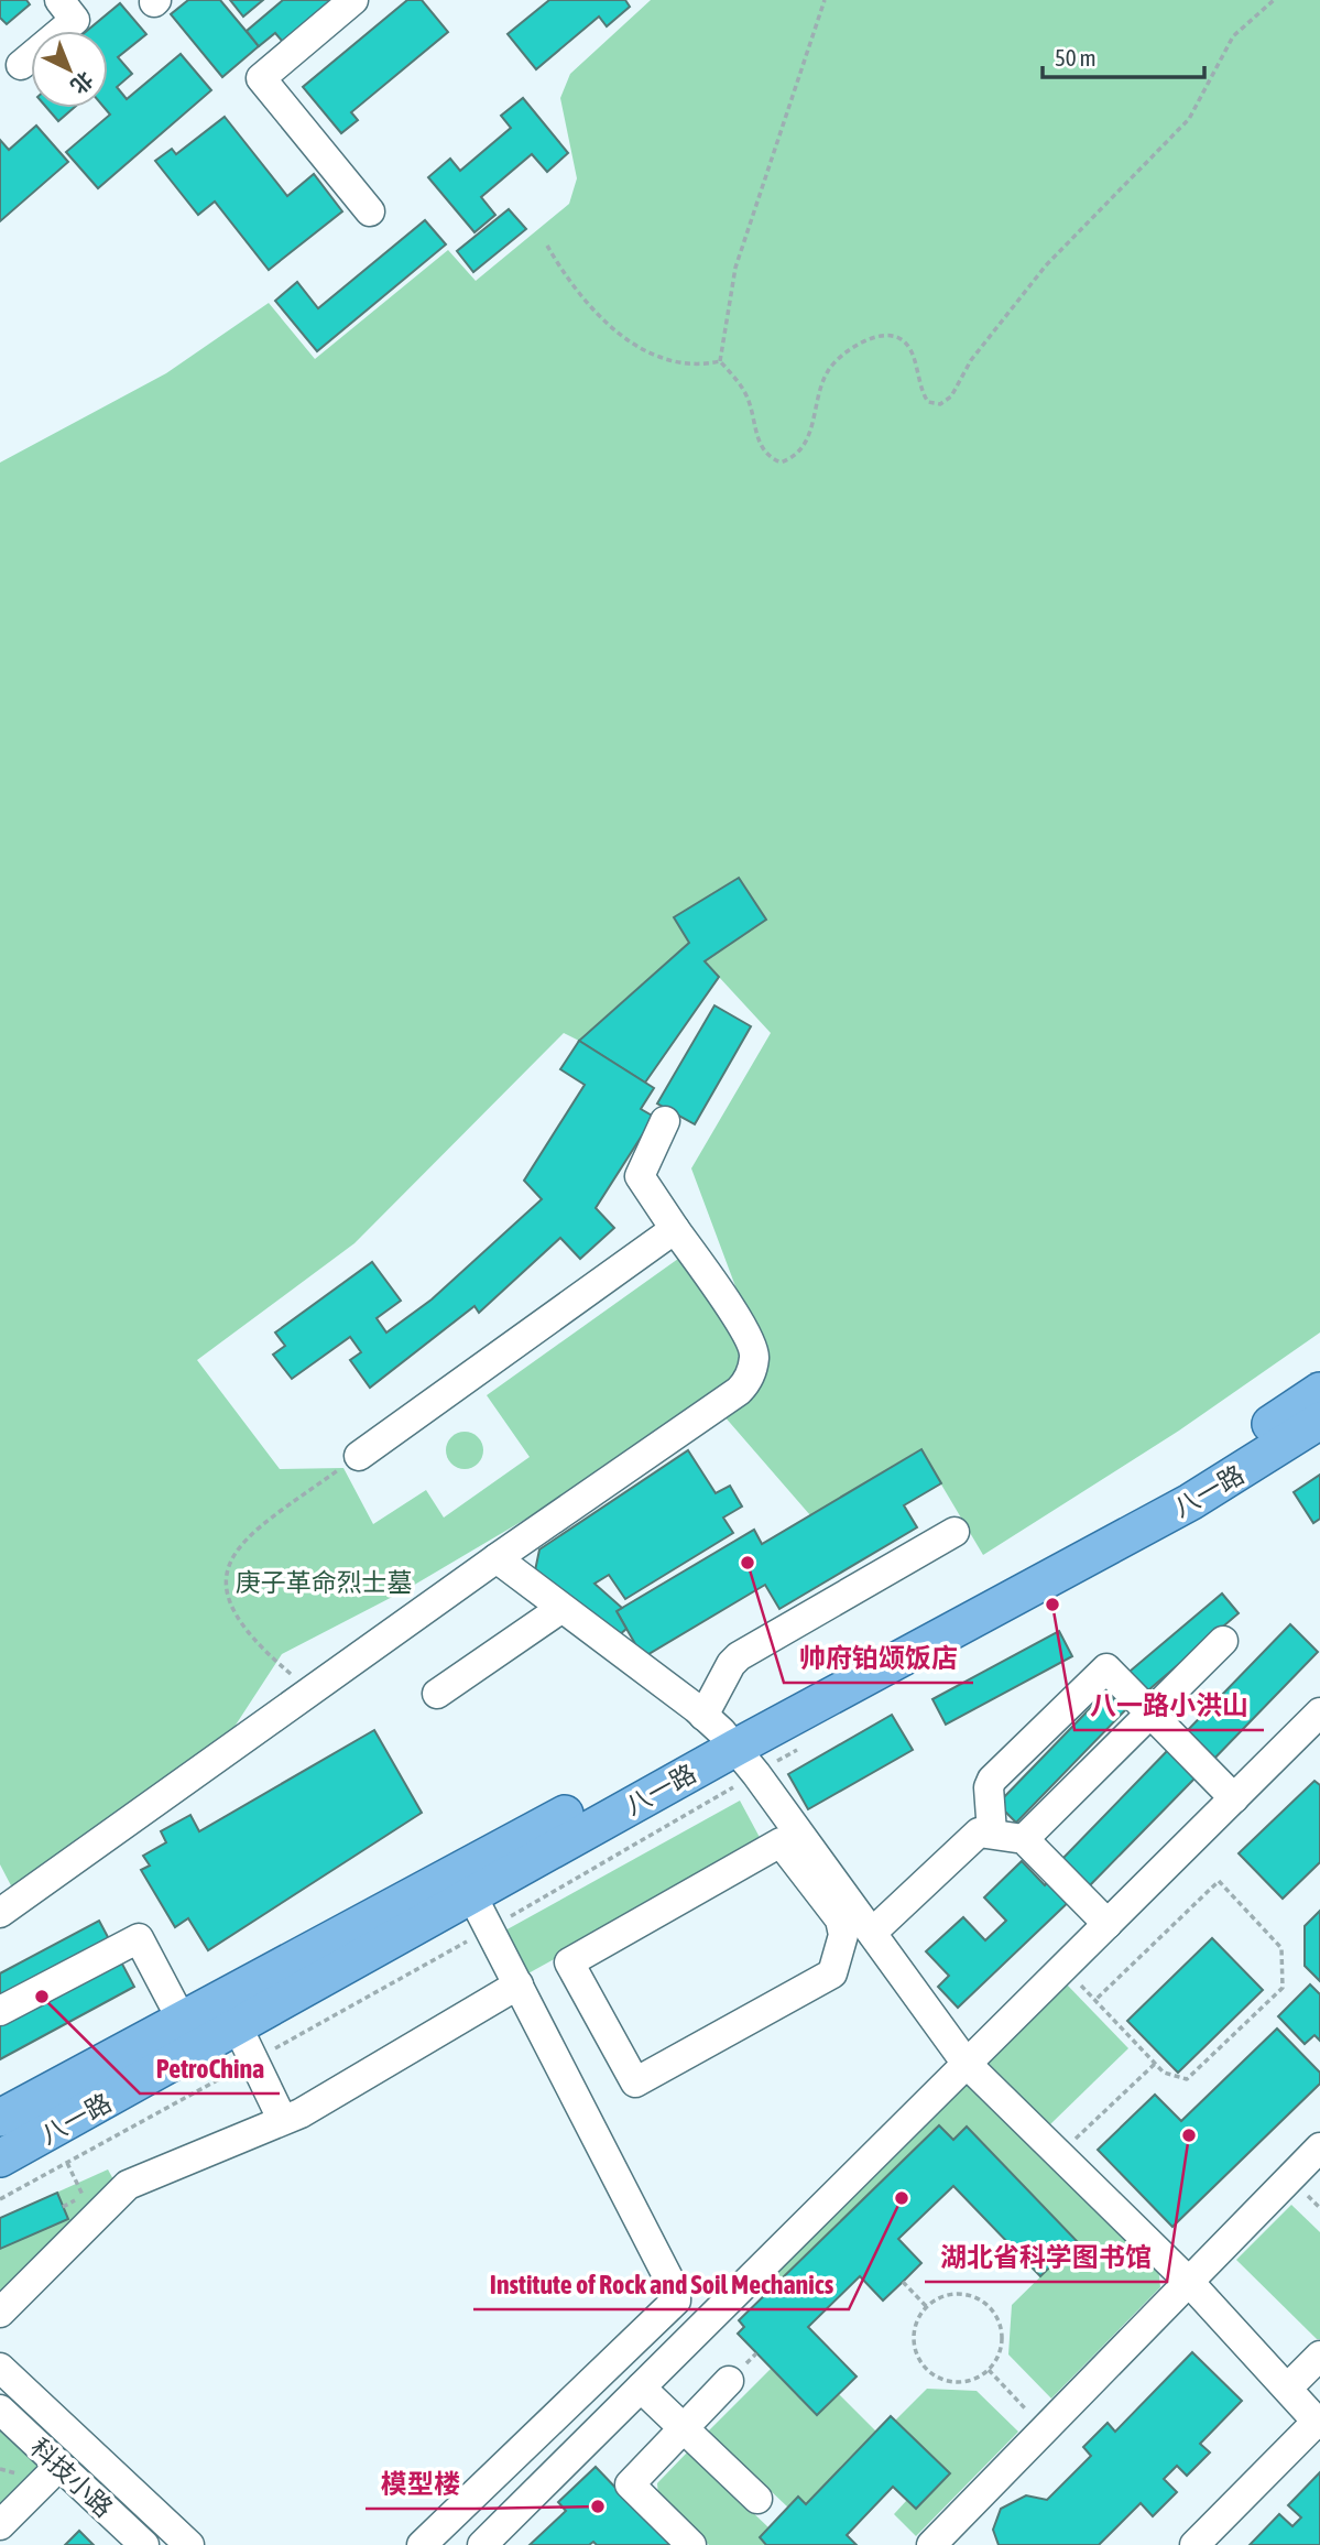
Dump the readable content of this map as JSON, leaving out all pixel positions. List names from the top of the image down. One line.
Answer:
{"streets":{"main road":["八一路"],"street":["科技小路"]},"parks":["庚子革命烈士墓"],"places":["帅府铂颂饭店","八一路小洪山","PetroChina","湖北省科学图书馆","Institute of Rock and Soil Mechanics","模型楼"],"scale_bar":"50 m","north":"bottom right"}
